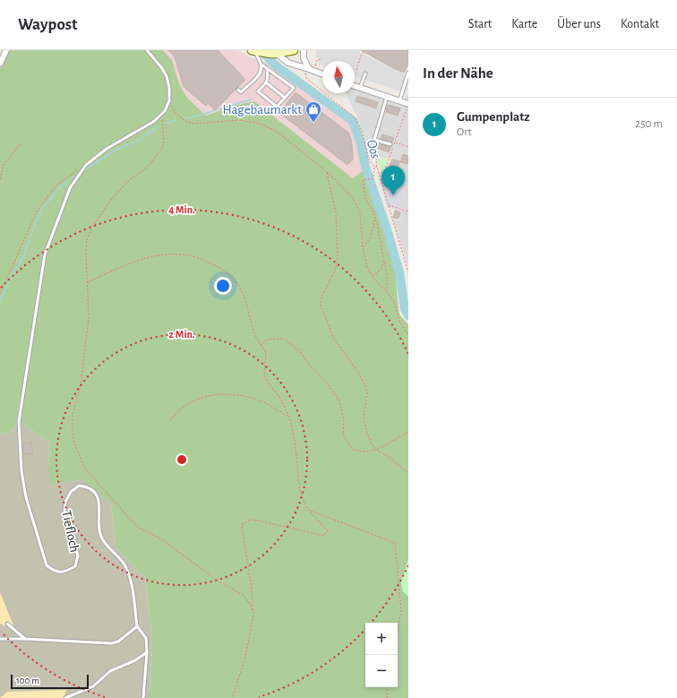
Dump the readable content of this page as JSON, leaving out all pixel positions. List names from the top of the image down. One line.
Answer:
{"streets":{"lane":["Tiefloch"]},"water":["Oos"],"places":{"shop":["Hagebaumarkt"]},"scale_bar":"100 m","north":"top","page":{"header":"Waypost","nav":["Start","Karte","Über uns","Kontakt"],"heading":"In der Nähe","list":[{"mark":"1","name":"Gumpenplatz","note":"Ort","value":"250 m"}],"pins":"1","map_buttons":["+","−"],"scale":"100 m"},"rings":["4 Min.","2 Min."]}
